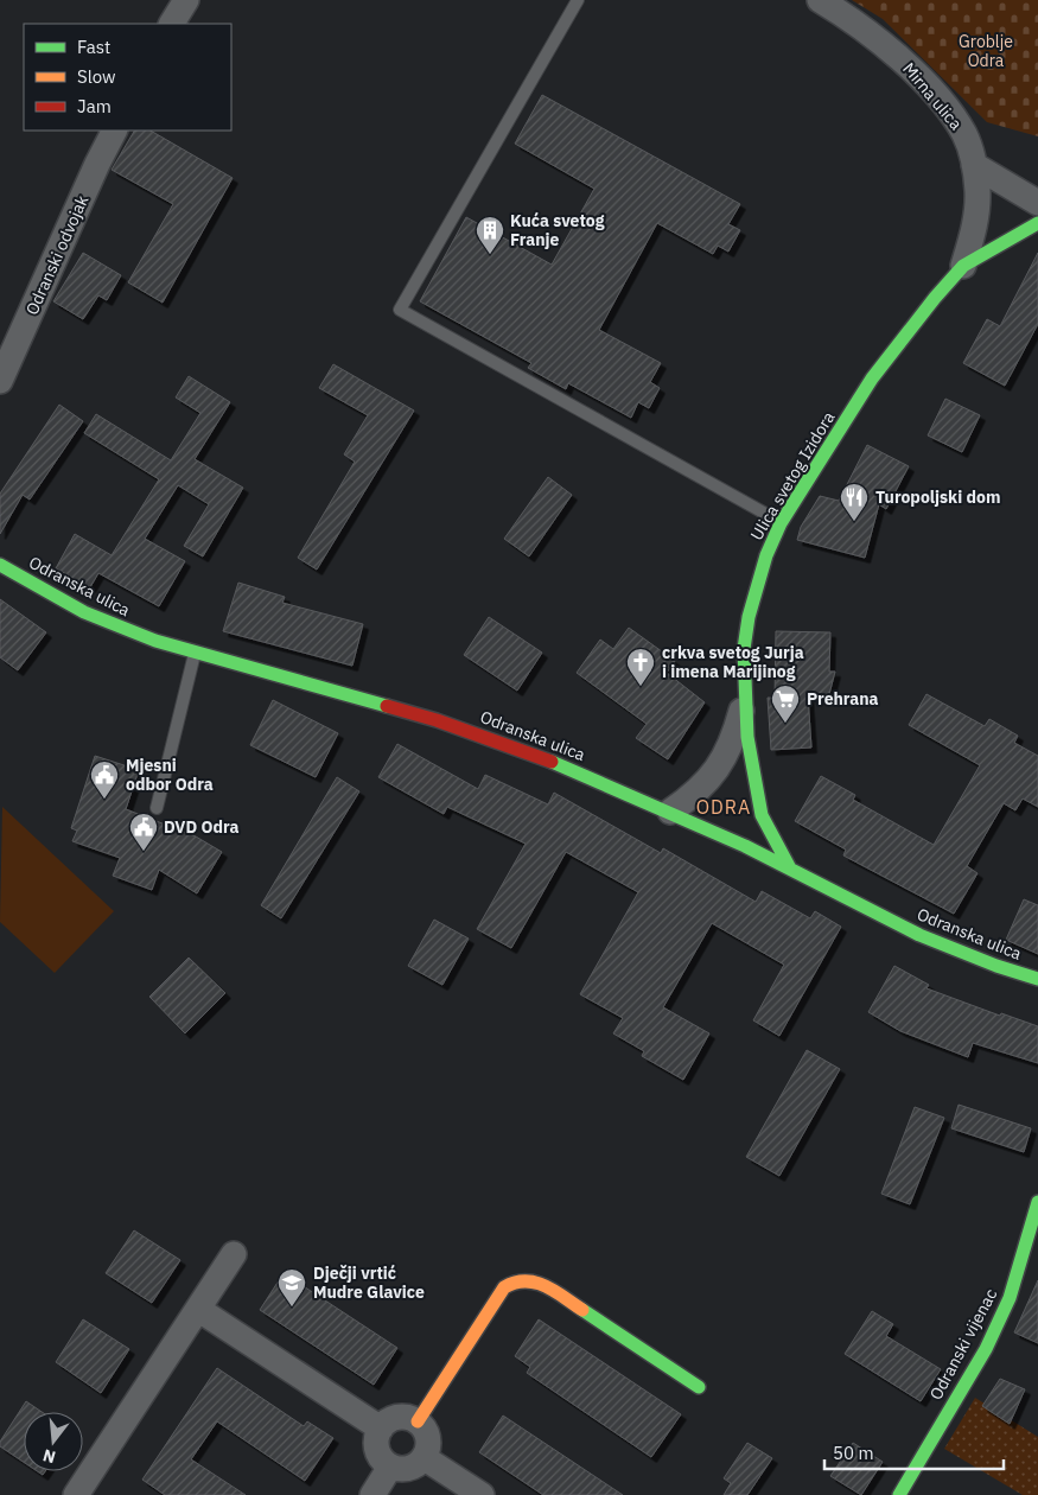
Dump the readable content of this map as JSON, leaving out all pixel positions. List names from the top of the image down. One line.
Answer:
{"streets":{"street":["Mirna ulica","Odranski odvojak","Ulica svetog Izidora","Odranska ulica","Odranski vijenac"]},"crossings":[["Mirna ulica","Ulica svetog Izidora"],["Ulica svetog Izidora","Odranska ulica"]],"districts":["ODRA"],"parks":["Groblje Odra"],"places":{"building":["Kuća svetog Franje"],"restaurant":["Turopoljski dom"],"church":["crkva svetog Jurja i imena Marijinog"],"supermarket":["Prehrana"],"public building":["Mjesni odbor Odra","DVD Odra"],"school or university":["Dječji vrtić Mudre Glavice"]},"legend":["Fast","Slow","Jam"],"scale_bar":"50 m","north":"bottom"}
